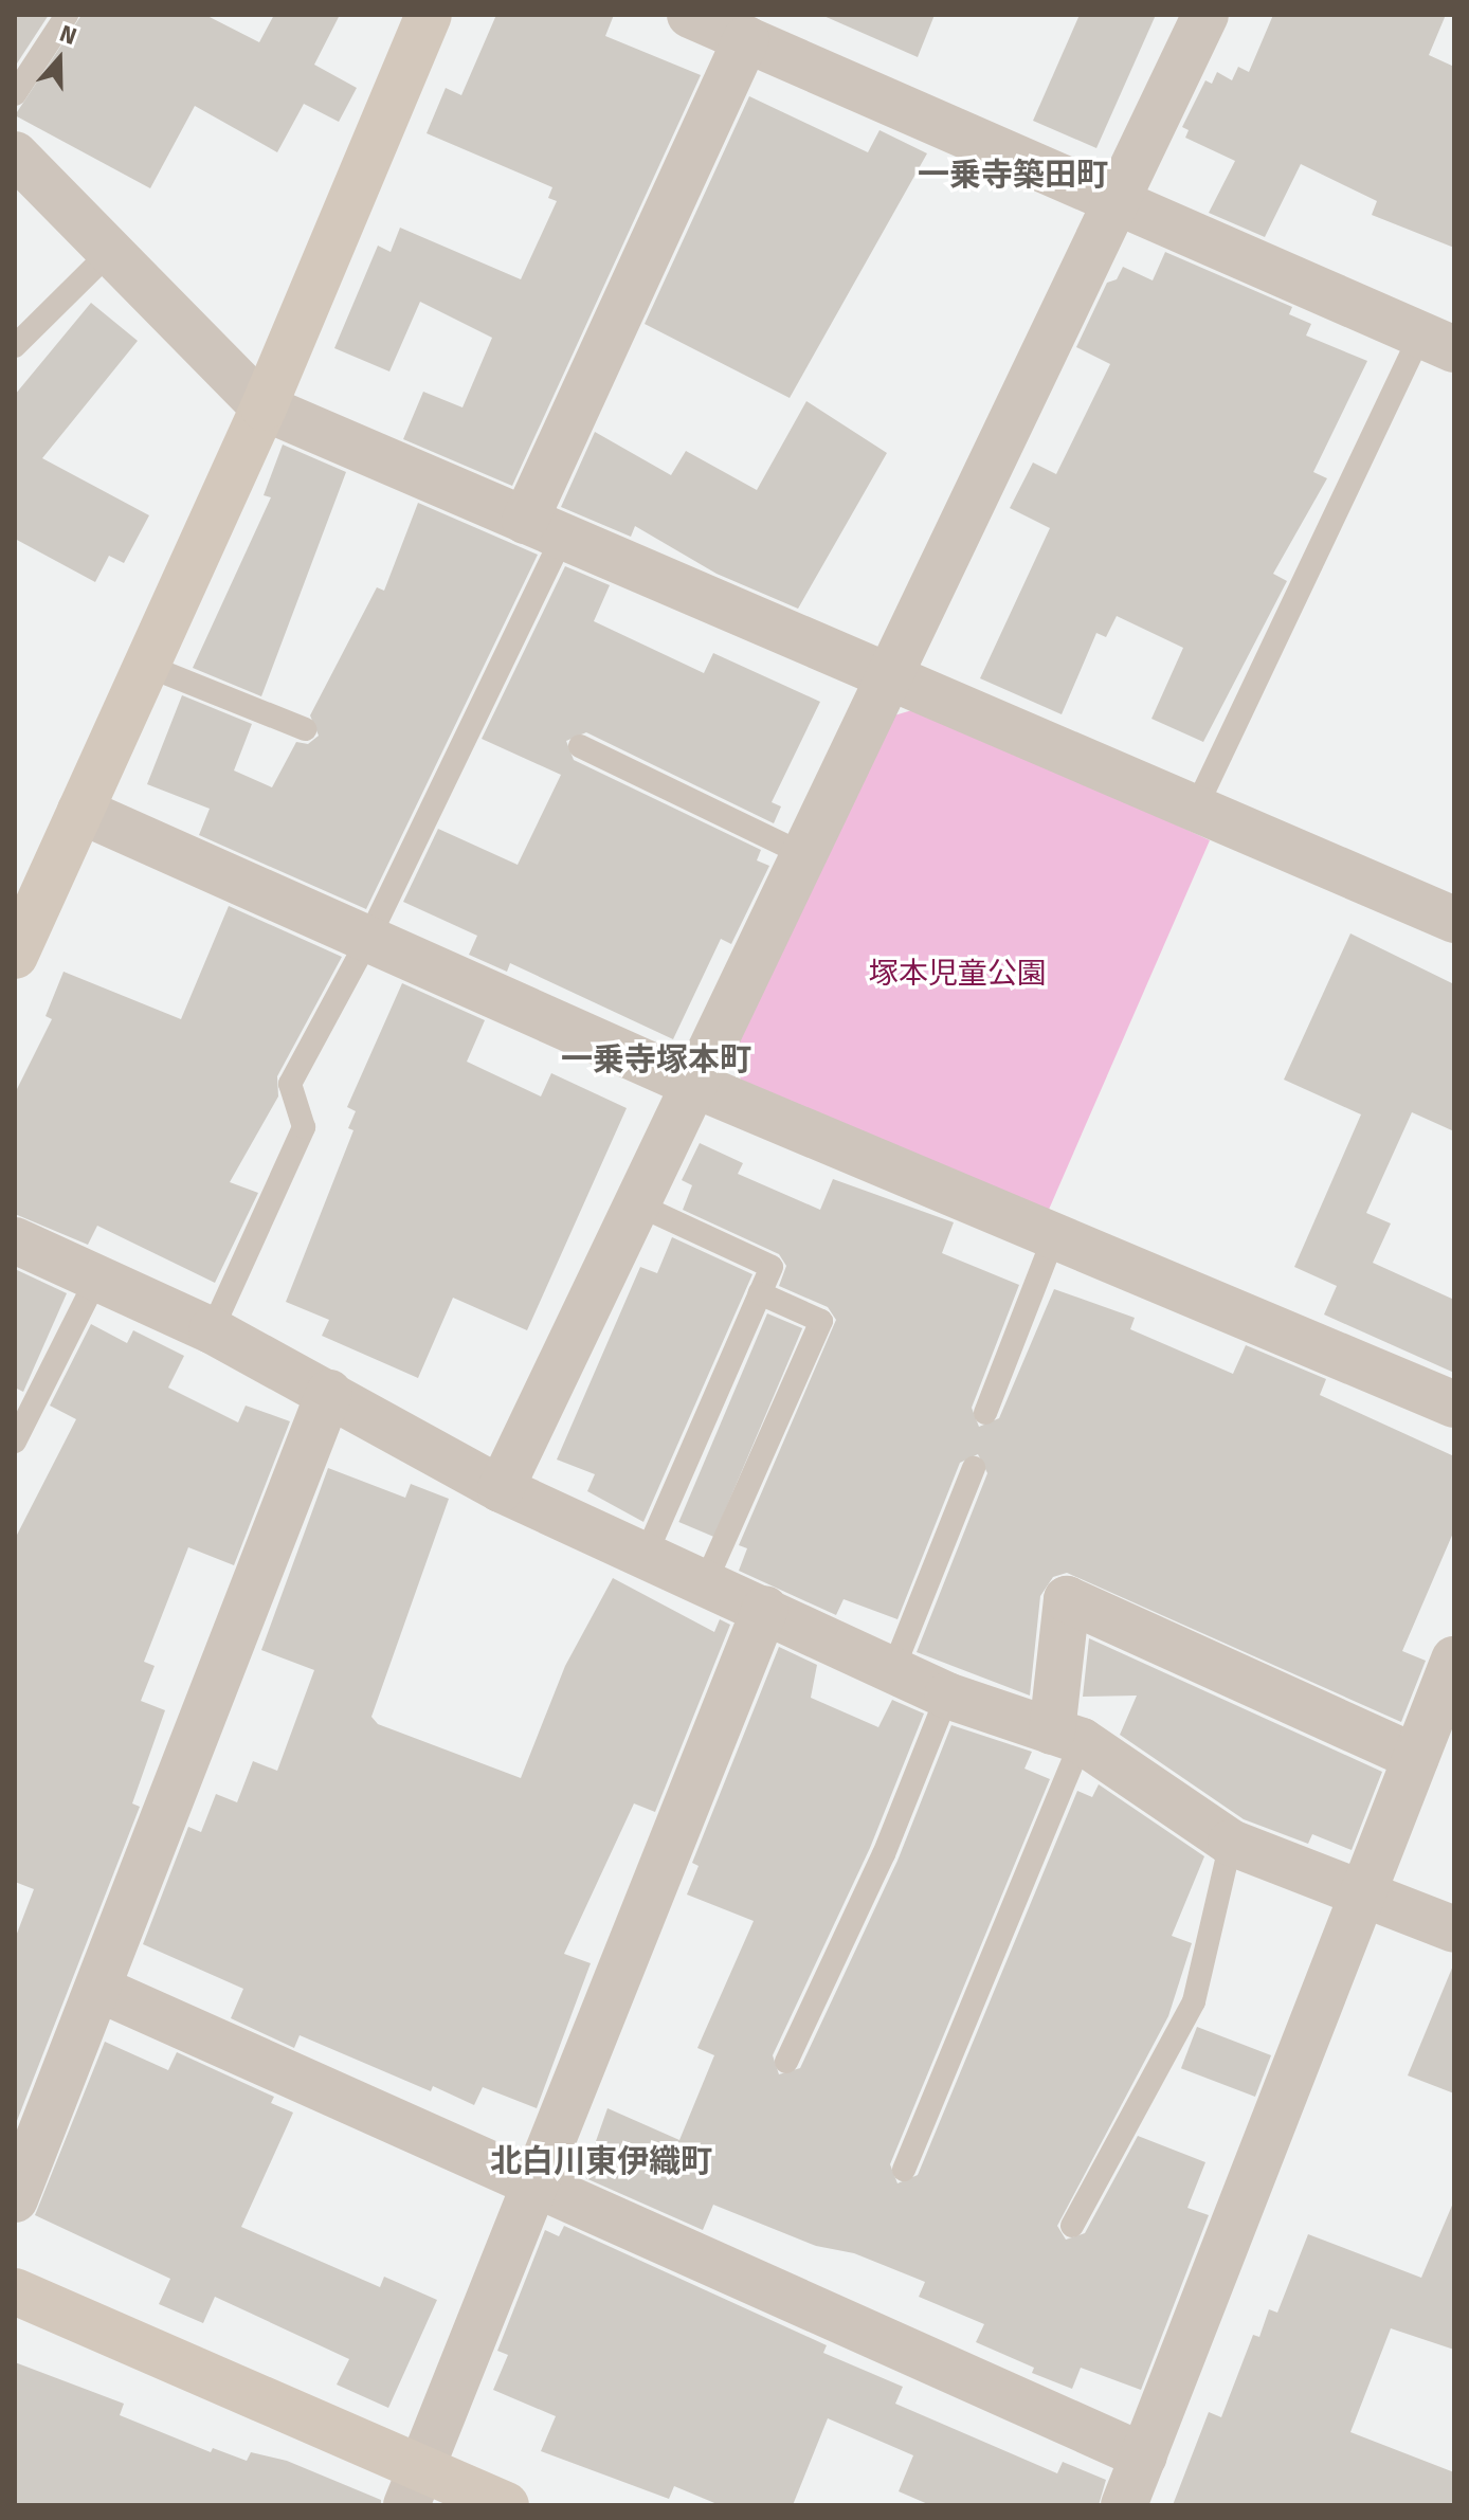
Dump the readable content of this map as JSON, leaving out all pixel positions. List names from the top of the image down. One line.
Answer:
{"districts":["一乗寺築田町","一乗寺塚本町","北白川東伊織町"],"parks":["塚本児童公園"],"north":"top"}
